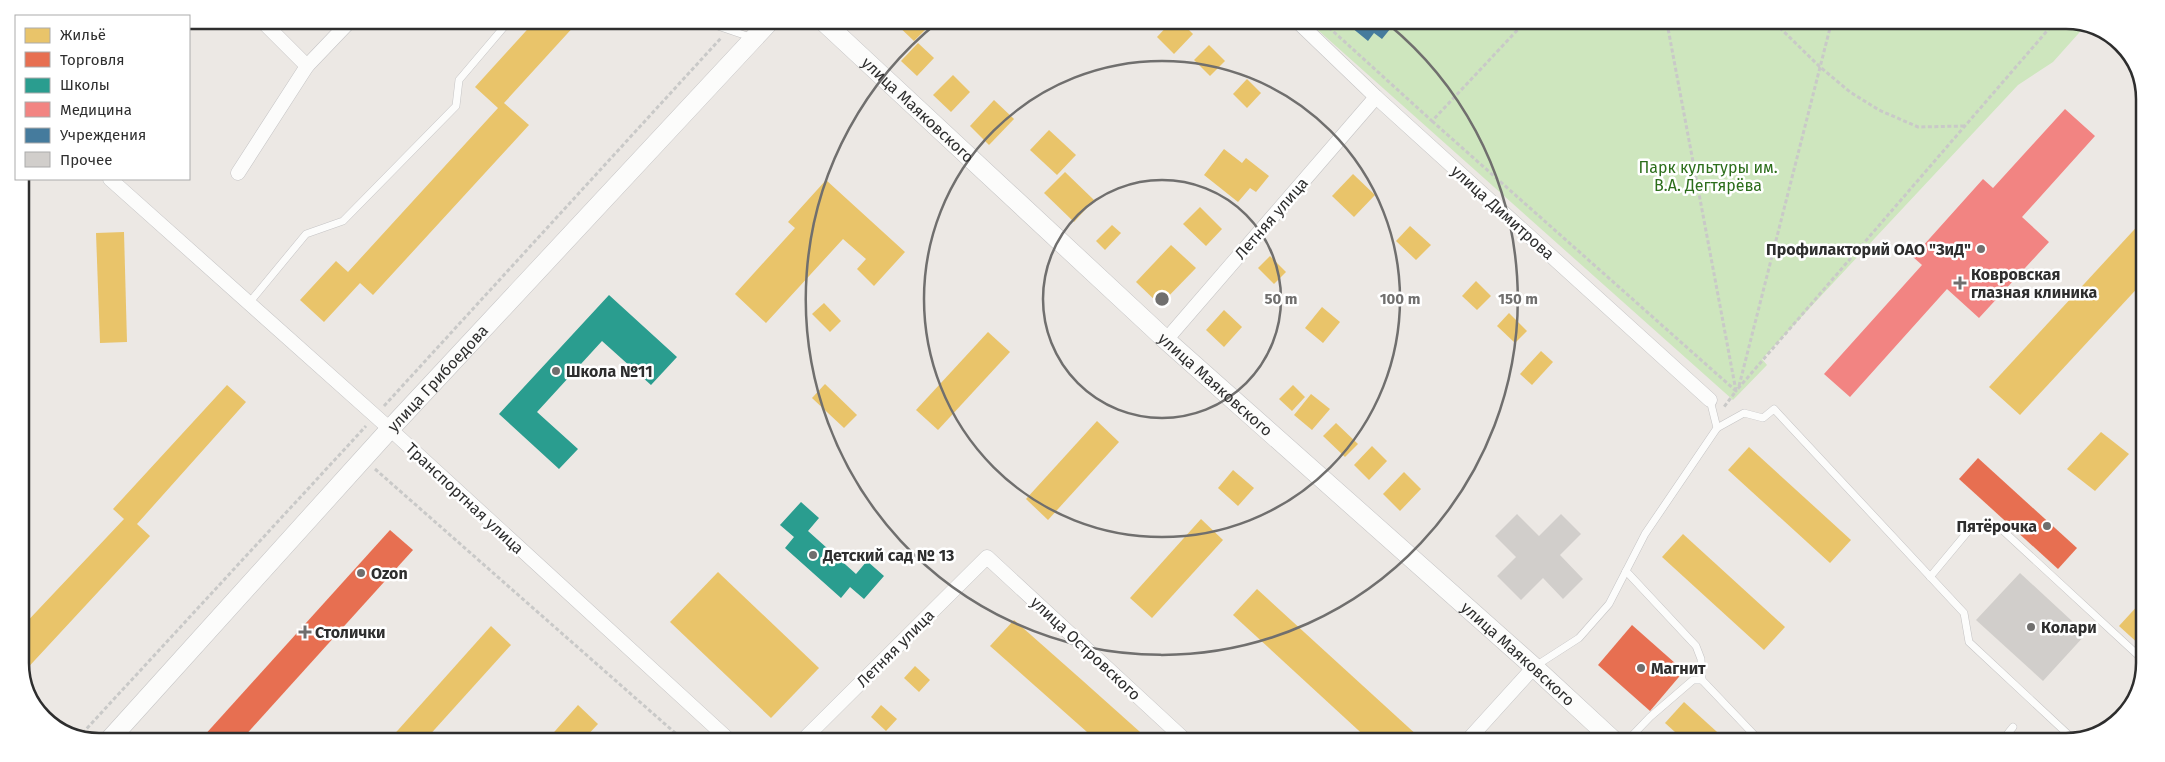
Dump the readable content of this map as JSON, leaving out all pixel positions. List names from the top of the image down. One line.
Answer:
{"streets":{"street":["улица Маяковского","улица Димитрова","Летняя улица","улица Грибоедова","Транспортная улица","улица Островского"]},"crossings":[["улица Маяковского","Летняя улица"],["улица Димитрова","Летняя улица"],["Летняя улица","улица Островского"],["улица Грибоедова","Транспортная улица"]],"parks":["Парк культуры им. В.А. Дегтярёва"],"places":{"other":["Профилакторий ОАО \"ЗиД\"","Школа №11","Пятёрочка","Детский сад № 13","Ozon","Колари","Магнит"],"health":["Ковровская глазная клиника","Столички"]},"legend":["Жильё","Торговля","Школы","Медицина","Учреждения","Прочее"],"rings":["50 m","100 m","150 m"]}
